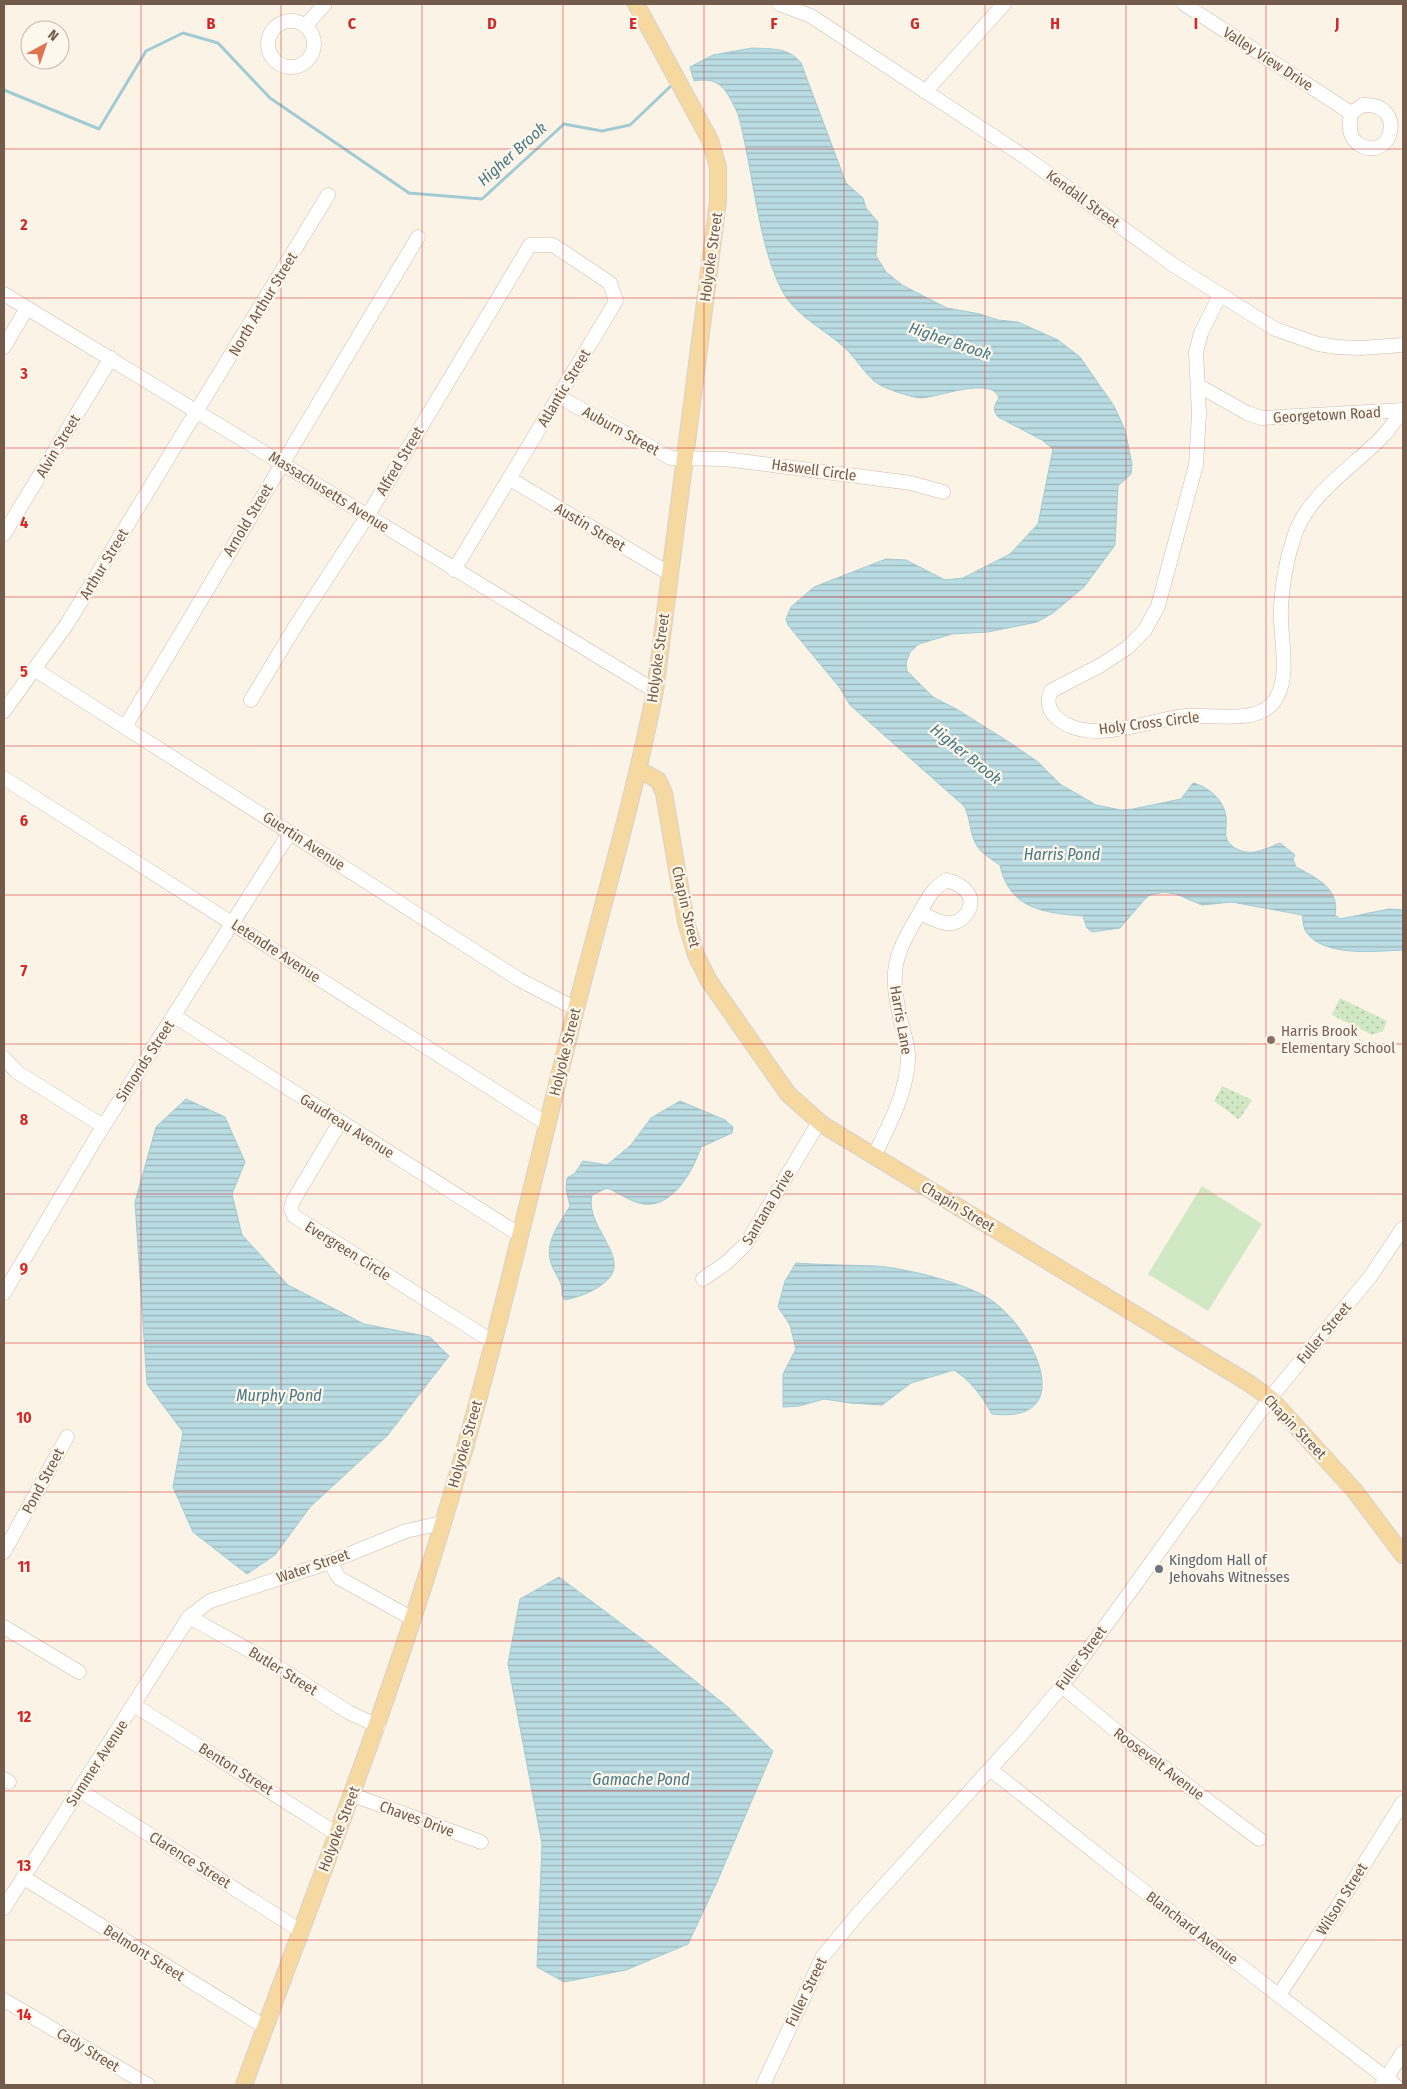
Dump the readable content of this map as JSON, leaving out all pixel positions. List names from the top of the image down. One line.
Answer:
{"streets":{"main road":["Holyoke Street","Chapin Street"],"street":["Valley View Drive","Kendall Street","North Arthur Street","Atlantic Street","Georgetown Road","Auburn Street","Alvin Street","Alfred Street","Haswell Circle","Massachusetts Avenue","Arnold Street","Austin Street","Arthur Street","Holy Cross Circle","Guertin Avenue","Letendre Avenue","Harris Lane","Simonds Street","Gaudreau Avenue","Santana Drive","Evergreen Circle","Fuller Street","Pond Street","Water Street","Butler Street","Summer Avenue","Roosevelt Avenue","Benton Street","Chaves Drive","Clarence Street","Wilson Street","Blanchard Avenue","Belmont Street","Cady Street"]},"crossings":[["Kendall Street","Holy Cross Circle"],["Holyoke Street","Auburn Street"],["Holyoke Street","Haswell Circle"],["Holyoke Street","Massachusetts Avenue"],["Holyoke Street","Austin Street"],["Holyoke Street","Guertin Avenue"],["Holyoke Street","Chapin Street"],["Holyoke Street","Letendre Avenue"],["Holyoke Street","Gaudreau Avenue"],["Holyoke Street","Evergreen Circle"],["Holyoke Street","Water Street"],["Holyoke Street","Butler Street"],["Holyoke Street","Benton Street"],["Holyoke Street","Chaves Drive"],["Holyoke Street","Clarence Street"],["Holyoke Street","Belmont Street"],["North Arthur Street","Massachusetts Avenue"],["North Arthur Street","Arthur Street"],["Atlantic Street","Auburn Street"],["Atlantic Street","Alfred Street"],["Atlantic Street","Massachusetts Avenue"],["Atlantic Street","Austin Street"],["Georgetown Road","Holy Cross Circle"],["Auburn Street","Haswell Circle"],["Alvin Street","Massachusetts Avenue"],["Alfred Street","Massachusetts Avenue"],["Massachusetts Avenue","Arnold Street"],["Massachusetts Avenue","Arthur Street"],["Arnold Street","Guertin Avenue"],["Arthur Street","Guertin Avenue"],["Guertin Avenue","Simonds Street"],["Chapin Street","Harris Lane"],["Chapin Street","Santana Drive"],["Chapin Street","Fuller Street"],["Letendre Avenue","Simonds Street"],["Simonds Street","Gaudreau Avenue"],["Gaudreau Avenue","Evergreen Circle"],["Fuller Street","Roosevelt Avenue"],["Fuller Street","Blanchard Avenue"],["Water Street","Butler Street"],["Water Street","Summer Avenue"],["Butler Street","Summer Avenue"],["Summer Avenue","Benton Street"],["Summer Avenue","Clarence Street"],["Summer Avenue","Belmont Street"],["Wilson Street","Blanchard Avenue"]],"water":["Higher Brook","Harris Pond","Murphy Pond","Gamache Pond"],"places":["Harris Brook Elementary School","Kingdom Hall of Jehovahs Witnesses"],"north":"top right","grid":{"columns":["B","C","D","E","F","G","H","I","J"],"rows":["2","3","4","5","6","7","8","9","10","11","12","13","14"]}}
